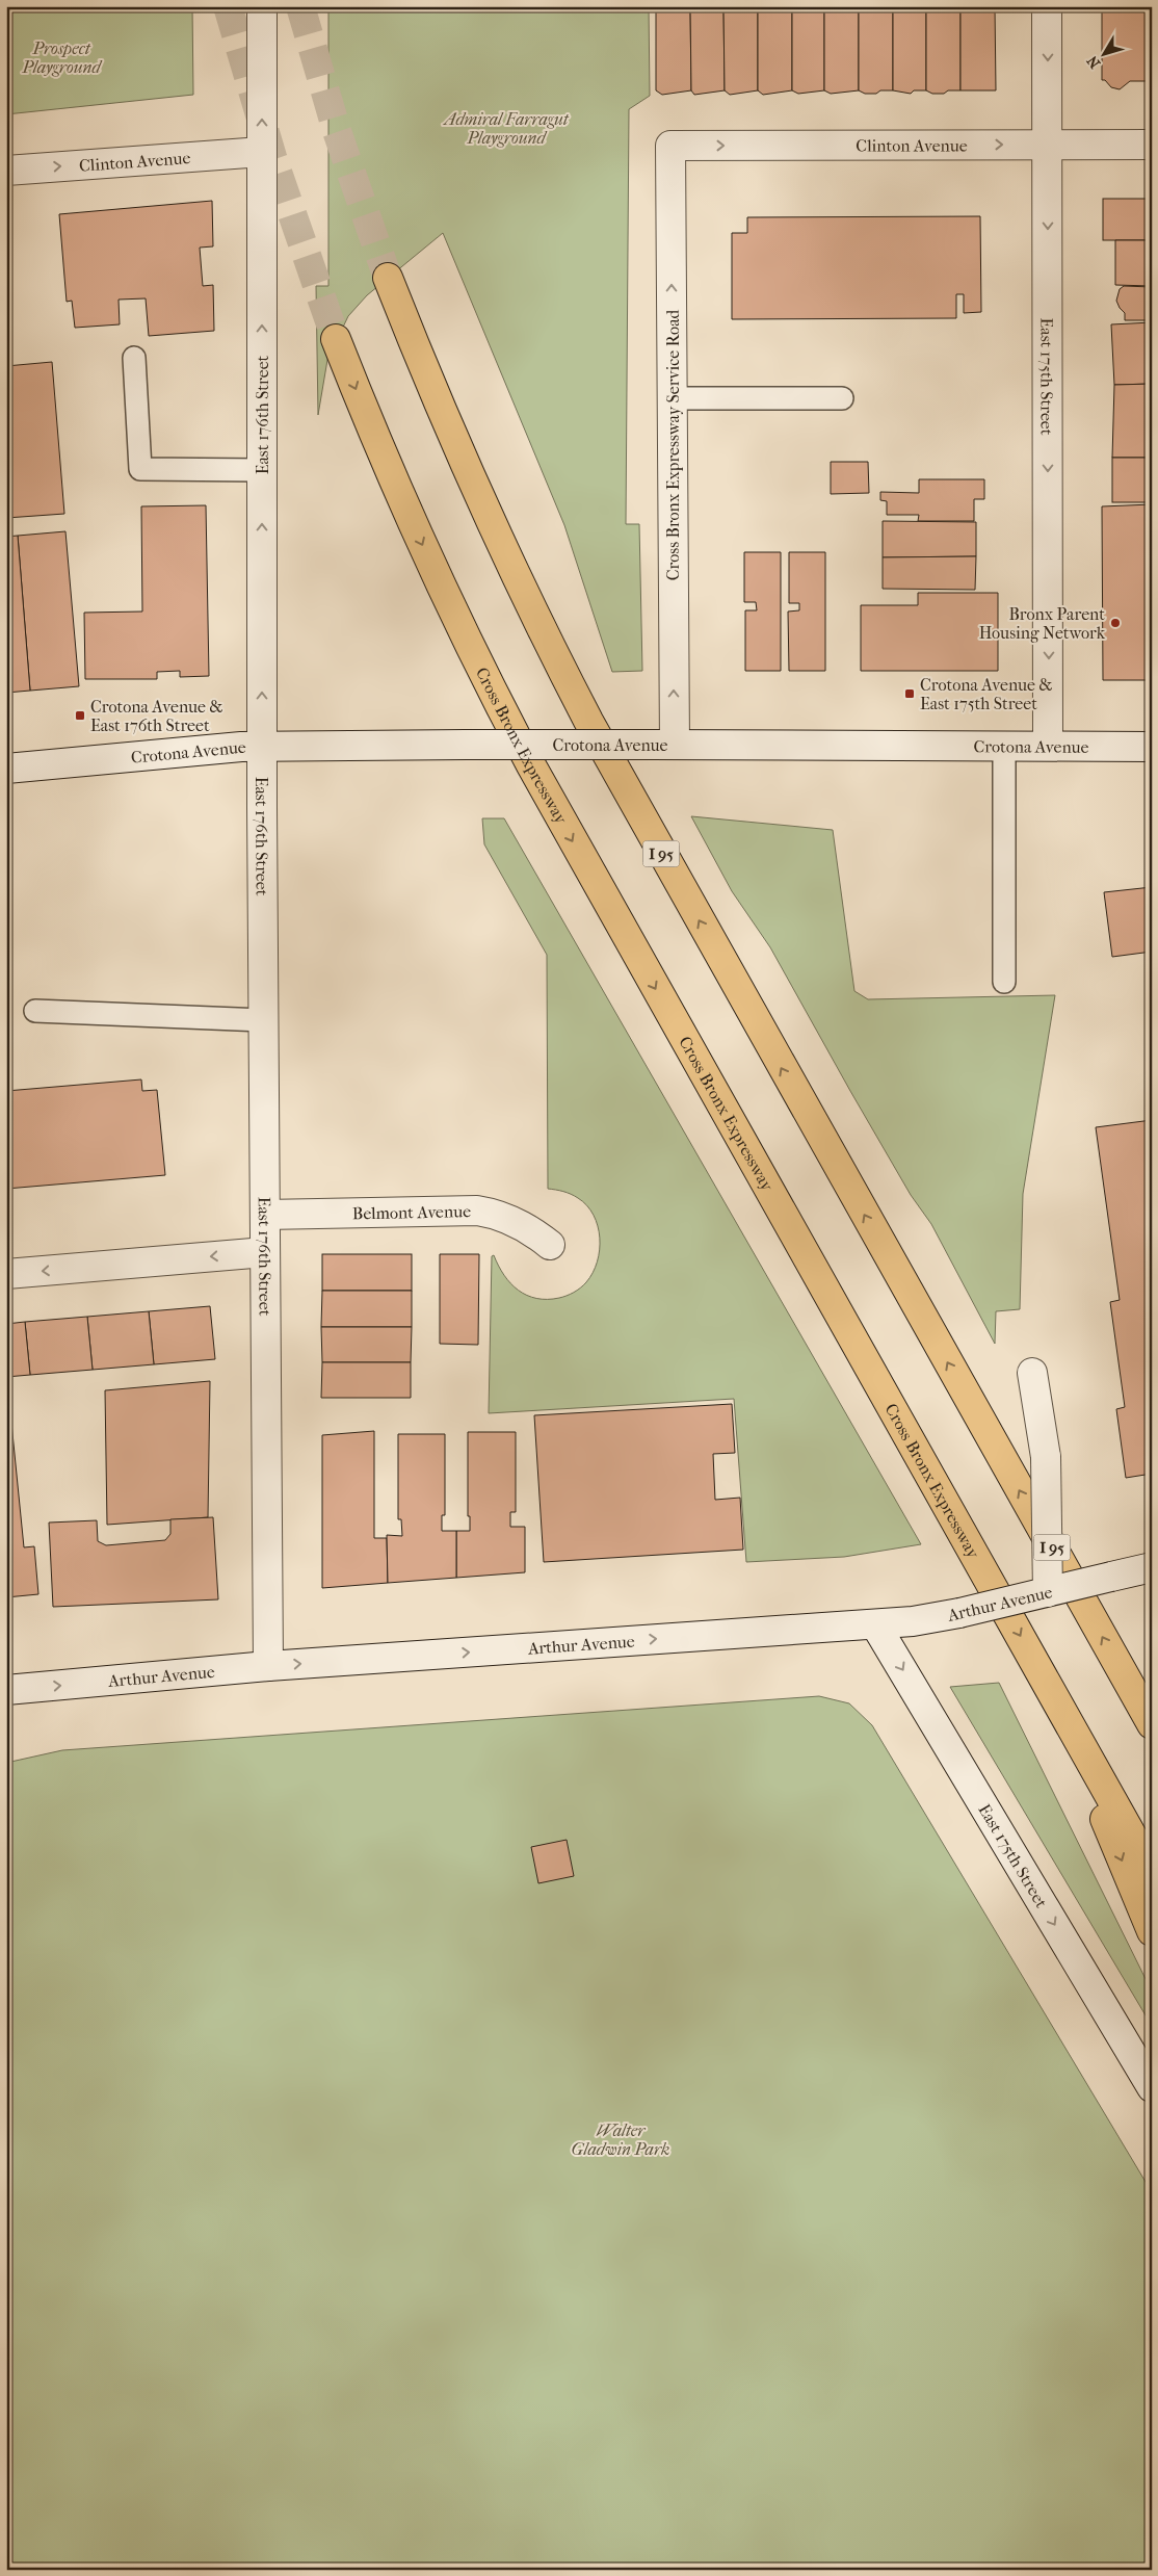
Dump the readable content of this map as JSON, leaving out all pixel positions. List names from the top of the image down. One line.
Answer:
{"streets":{"highway":["Cross Bronx Expressway","I 95"],"street":["Clinton Avenue","East 175th Street","East 176th Street","Cross Bronx Expressway Service Road","Crotona Avenue","Belmont Avenue","Arthur Avenue"]},"crossings":[["Clinton Avenue","East 175th Street"],["Clinton Avenue","East 176th Street"],["Clinton Avenue","Cross Bronx Expressway Service Road"],["East 175th Street","Crotona Avenue"],["East 175th Street","Arthur Avenue"],["East 176th Street","Crotona Avenue"],["East 176th Street","Belmont Avenue"],["East 176th Street","Arthur Avenue"],["Cross Bronx Expressway Service Road","Crotona Avenue"]],"one_way":["Clinton Avenue","East 175th Street","East 176th Street","Cross Bronx Expressway Service Road","Arthur Avenue"],"parks":["Prospect Playground","Admiral Farragut Playground","Walter Gladwin Park"],"places":{"other":["Bronx Parent Housing Network"],"transit":["Crotona Avenue & East 175th Street","Crotona Avenue & East 176th Street"]},"north":"bottom left"}
